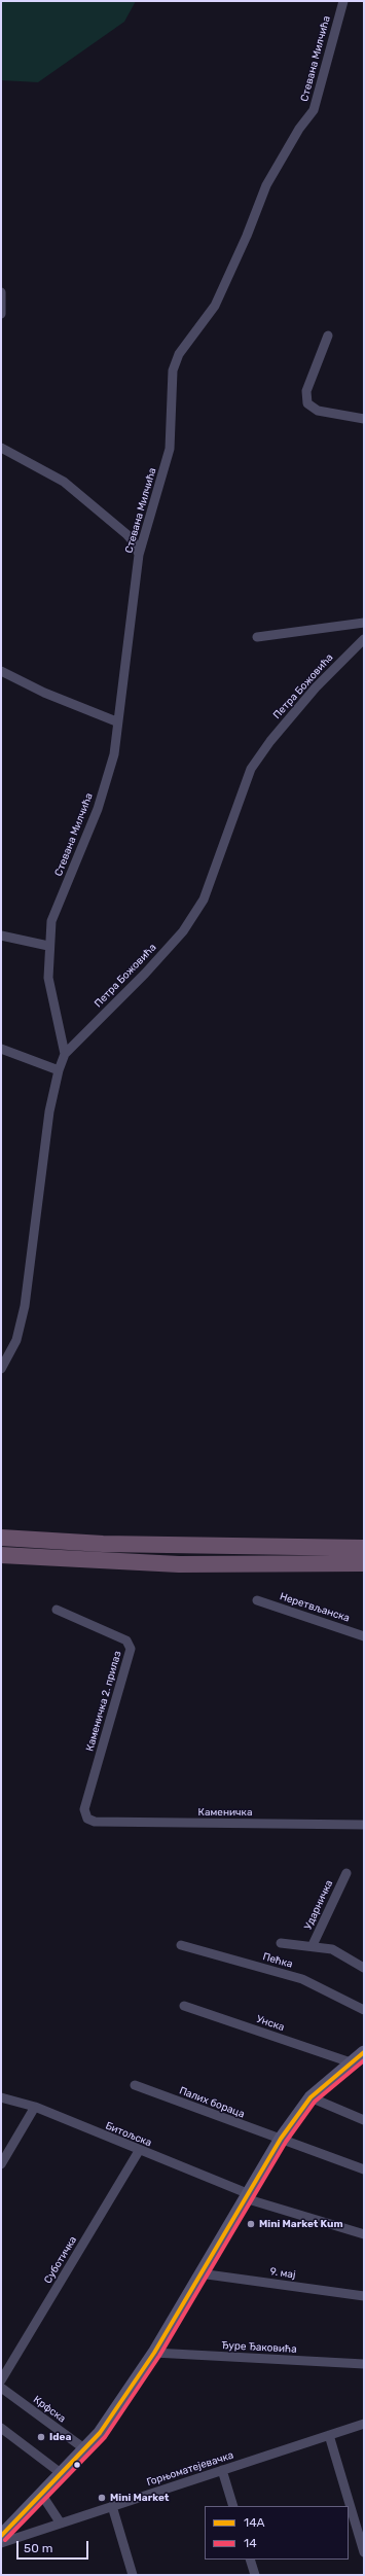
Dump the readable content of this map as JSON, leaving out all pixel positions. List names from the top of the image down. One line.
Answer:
{"streets":{"street":["Стевана Милчића","Петра Божовића","Неретвљанска","Каменичка 2. прилаз","Каменичка","Ударничка","Пећка","Унска","Палих бораца","Битољска","Суботичка","9. мај","Ђуре Ђаковића","Крфска","Горњоматејевачка"]},"crossings":[["Стевана Милчића","Петра Божовића"],["Каменичка 2. прилаз","Каменичка"],["Битољска","Суботичка"]],"places":["Mini Market Kum","Idea","Mini Market"],"lines":["transit line 14А","transit line 14"],"legend":["14А","14"],"scale_bar":"50 m"}
